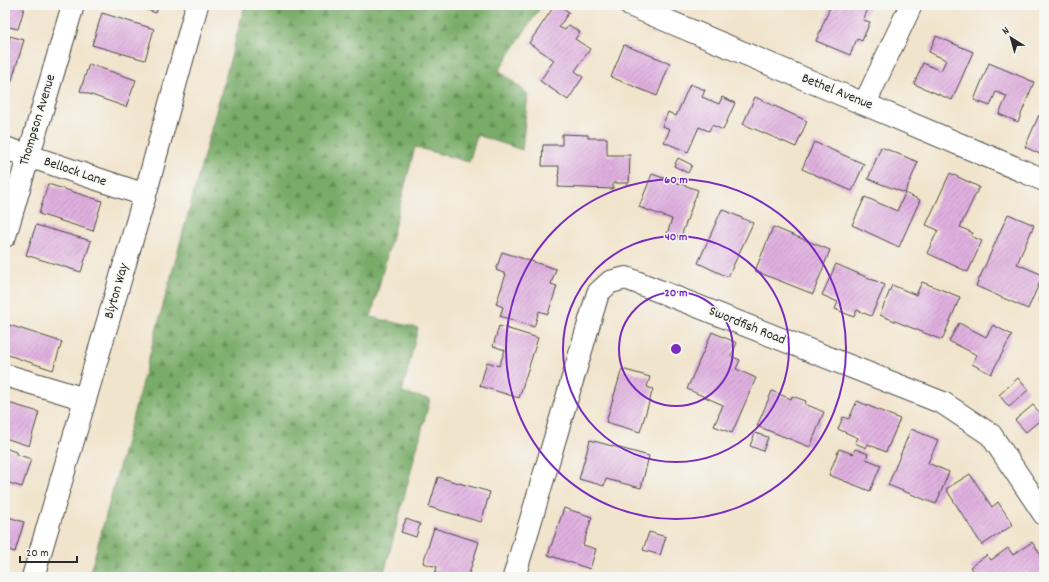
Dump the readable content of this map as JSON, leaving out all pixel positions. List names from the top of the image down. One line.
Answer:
{"streets":{"street":["Bethel Avenue","Thompson Avenue","Bellock Lane","Blyton Way","Swordfish Road"]},"crossings":[["Thompson Avenue","Bellock Lane"],["Bellock Lane","Blyton Way"]],"scale_bar":"20 m","north":"top left","rings":["60 m","40 m","20 m"]}
